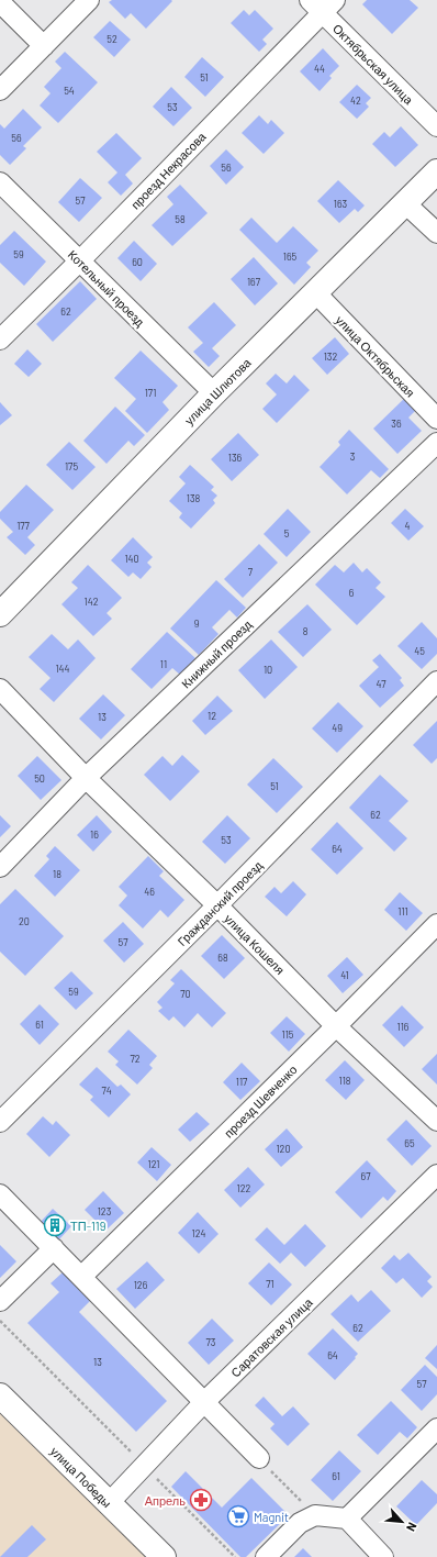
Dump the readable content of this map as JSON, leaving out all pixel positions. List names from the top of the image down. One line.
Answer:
{"streets":{"main road":["улица Шлютова","улица Победы"],"street":["Октябрьская улица","проезд Некрасова","Котельный проезд","улица Октябрьская","Книжный проезд","Гражданский проезд","улица Кошеля","проезд Шевченко","Саратовская улица"]},"crossings":[["Октябрьская улица","проезд Некрасова"],["проезд Некрасова","Котельный проезд"],["Котельный проезд","улица Шлютова"],["улица Октябрьская","улица Шлютова"],["Книжный проезд","улица Кошеля"],["Гражданский проезд","улица Кошеля"],["улица Кошеля","проезд Шевченко"],["Саратовская улица","улица Победы"]],"places":{"building":["ТП-119"],"pharmacy":["Апрель"],"supermarket":["Magnit"]},"house_numbers":["52","44","51","54","42","53","56","56","57","163","58","59","165","60","167","62","132","171","36","3","136","175","138","177","4","5","140","7","6","142","9","8","45","11","144","10","47","12","13","49","50","51","62","16","53","64","18","46","111","20","57","68","41","59","70","61","116","115","72","118","117","74","65","120","121","67","122","123","124","71","126","62","73","64","13","57","61"],"north":"bottom right"}
